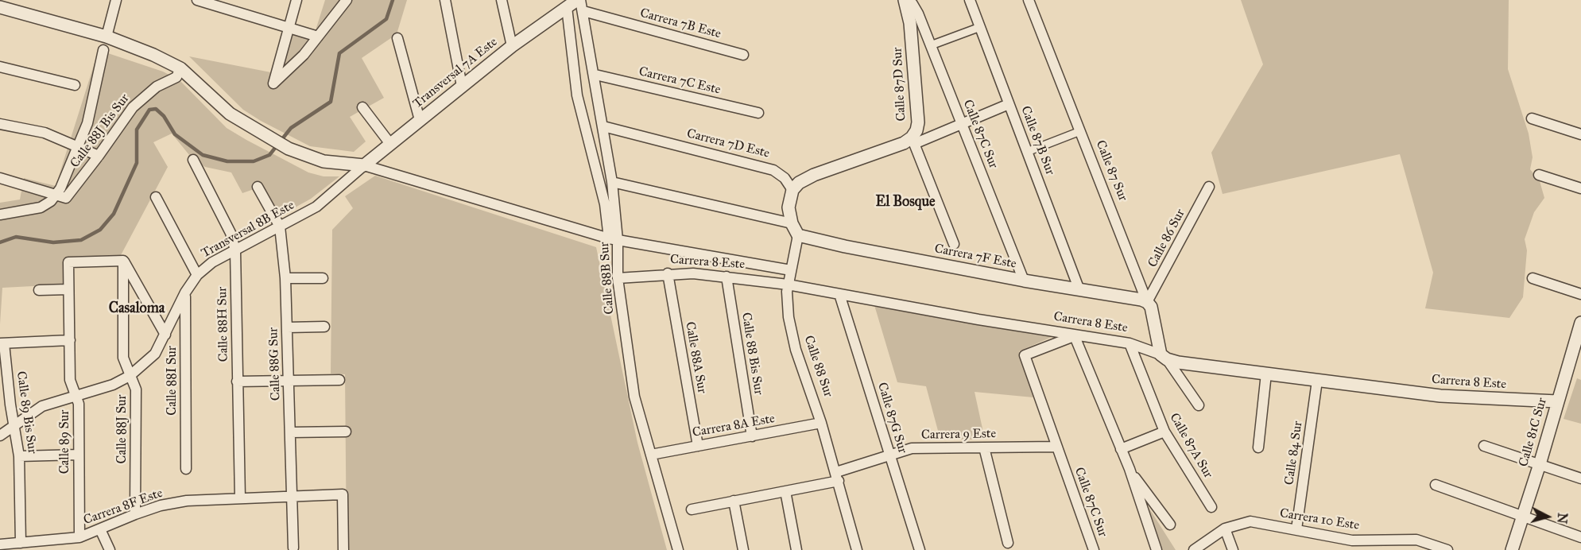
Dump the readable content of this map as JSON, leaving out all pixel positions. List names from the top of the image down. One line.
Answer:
{"streets":{"street":["Carrera 7B Este","Transversal 7A Este","Carrera 7C Este","Calle 87D Sur","Calle 88J Bis Sur","Calle 87C Sur","Calle 87B Sur","Carrera 7D Este","Calle 87 Sur","Transversal 8B Este","Calle 86 Sur","Carrera 7F Este","Carrera 8 Este","Calle 88B Sur","Calle 88H Sur","Calle 88 Bis Sur","Calle 88A Sur","Calle 88G Sur","Calle 88 Sur","Calle 88I Sur","Calle 89 Bis Sur","Calle 87G Sur","Carrera 8A Este","Calle 88J Sur","Calle 81C Sur","Carrera 9 Este","Calle 89 Sur","Calle 87A Sur","Calle 84 Sur","Carrera 8F Este","Carrera 10 Este"]},"crossings":[["Carrera 7B Este","Transversal 7A Este"],["Carrera 7B Este","Calle 88B Sur"],["Transversal 7A Este","Transversal 8B Este"],["Transversal 7A Este","Carrera 8 Este"],["Transversal 7A Este","Calle 88B Sur"],["Carrera 7C Este","Calle 88B Sur"],["Calle 87D Sur","Calle 87C Sur"],["Calle 87C Sur","Carrera 7F Este"],["Calle 87C Sur","Carrera 8 Este"],["Calle 87C Sur","Carrera 9 Este"],["Calle 87B Sur","Carrera 7F Este"],["Carrera 7D Este","Calle 88B Sur"],["Calle 87 Sur","Calle 86 Sur"],["Calle 87 Sur","Carrera 7F Este"],["Calle 87 Sur","Carrera 8 Este"],["Transversal 8B Este","Carrera 8 Este"],["Transversal 8B Este","Calle 88H Sur"],["Transversal 8B Este","Calle 88G Sur"],["Transversal 8B Este","Calle 88I Sur"],["Transversal 8B Este","Calle 89 Bis Sur"],["Transversal 8B Este","Calle 88J Sur"],["Transversal 8B Este","Calle 89 Sur"],["Calle 86 Sur","Carrera 7F Este"],["Carrera 7F Este","Calle 88 Sur"],["Carrera 8 Este","Calle 88B Sur"],["Carrera 8 Este","Calle 88 Bis Sur"],["Carrera 8 Este","Calle 88A Sur"],["Carrera 8 Este","Calle 88 Sur"],["Carrera 8 Este","Calle 87G Sur"],["Carrera 8 Este","Calle 81C Sur"],["Carrera 8 Este","Calle 87A Sur"],["Carrera 8 Este","Calle 84 Sur"],["Calle 88B Sur","Carrera 8A Este"],["Calle 88H Sur","Carrera 8F Este"],["Calle 88 Bis Sur","Carrera 8A Este"],["Calle 88A Sur","Carrera 8A Este"],["Calle 88G Sur","Carrera 8F Este"],["Calle 88 Sur","Carrera 8A Este"],["Calle 88 Sur","Carrera 9 Este"],["Calle 89 Bis Sur","Carrera 8F Este"],["Calle 87G Sur","Carrera 9 Este"],["Calle 88J Sur","Calle 89 Sur"],["Calle 88J Sur","Carrera 8F Este"],["Calle 89 Sur","Carrera 8F Este"],["Calle 84 Sur","Carrera 10 Este"]],"districts":["El Bosque","Casaloma"],"north":"right"}
